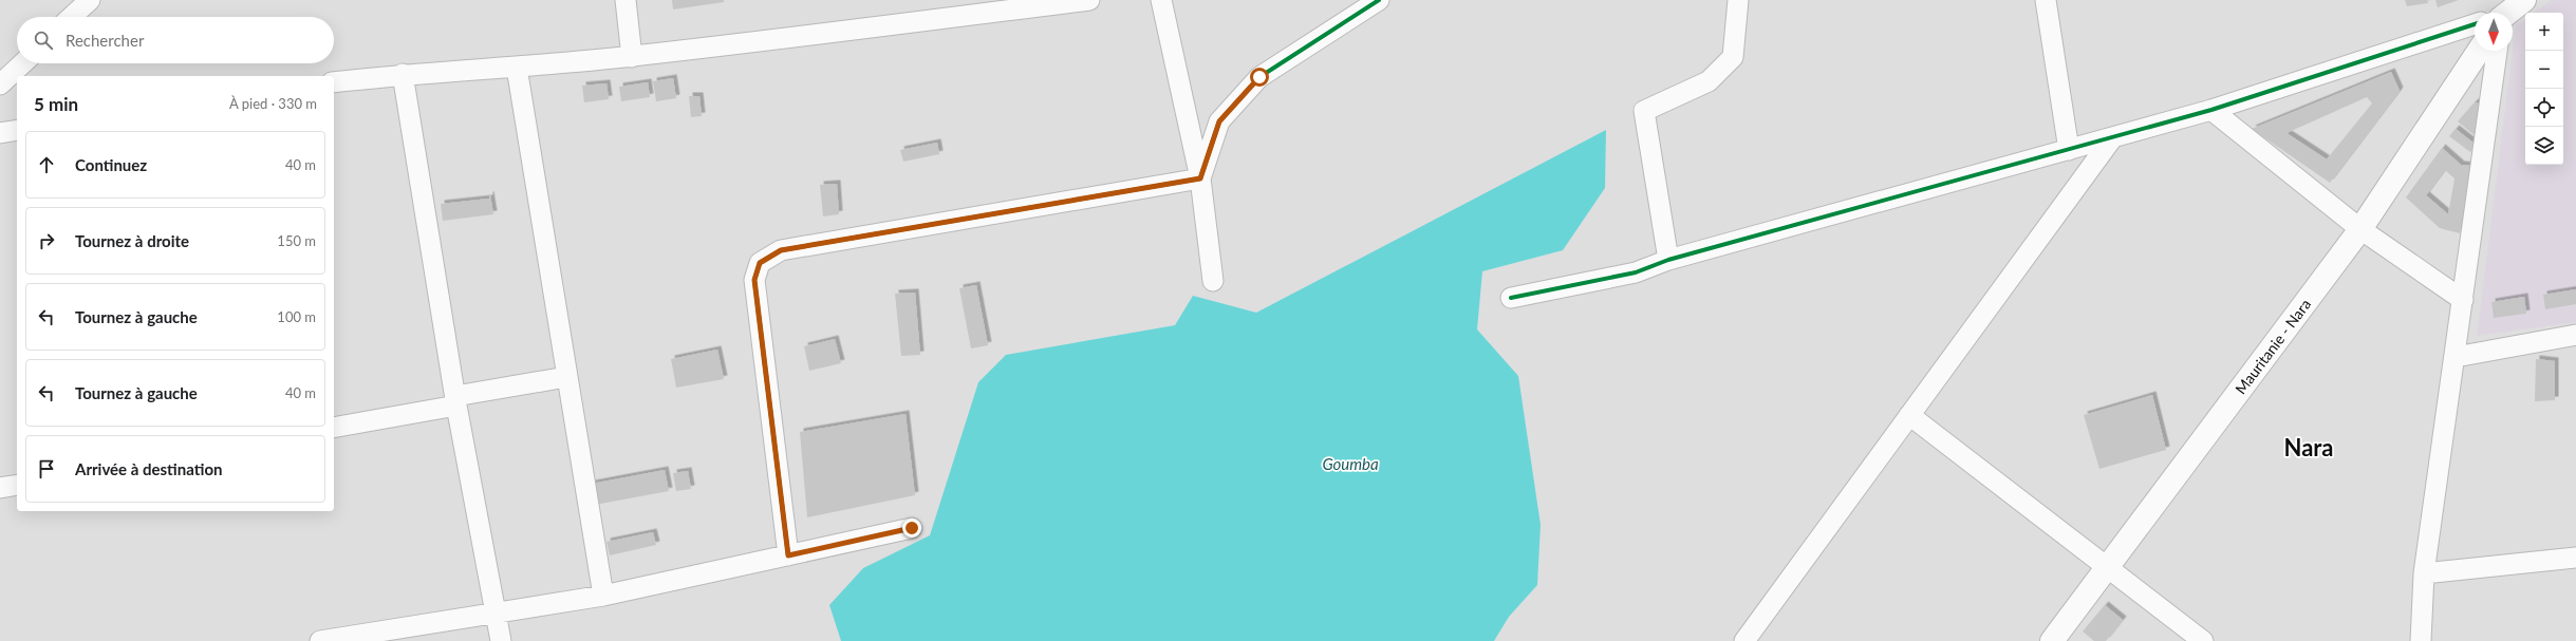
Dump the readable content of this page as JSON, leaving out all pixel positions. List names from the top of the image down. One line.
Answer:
{"streets":{"main road":["Mauritanie - Nara"]},"districts":["Nara"],"water":["Goumba"],"north":"bottom","page":{"map_buttons":["+","−"],"search":"Rechercher","heading":["5 min","À pied · 330 m"],"list":[["Continuez","40 m"],["Tournez à droite","150 m"],["Tournez à gauche","100 m"],["Tournez à gauche","40 m"],"Arrivée à destination"]}}
